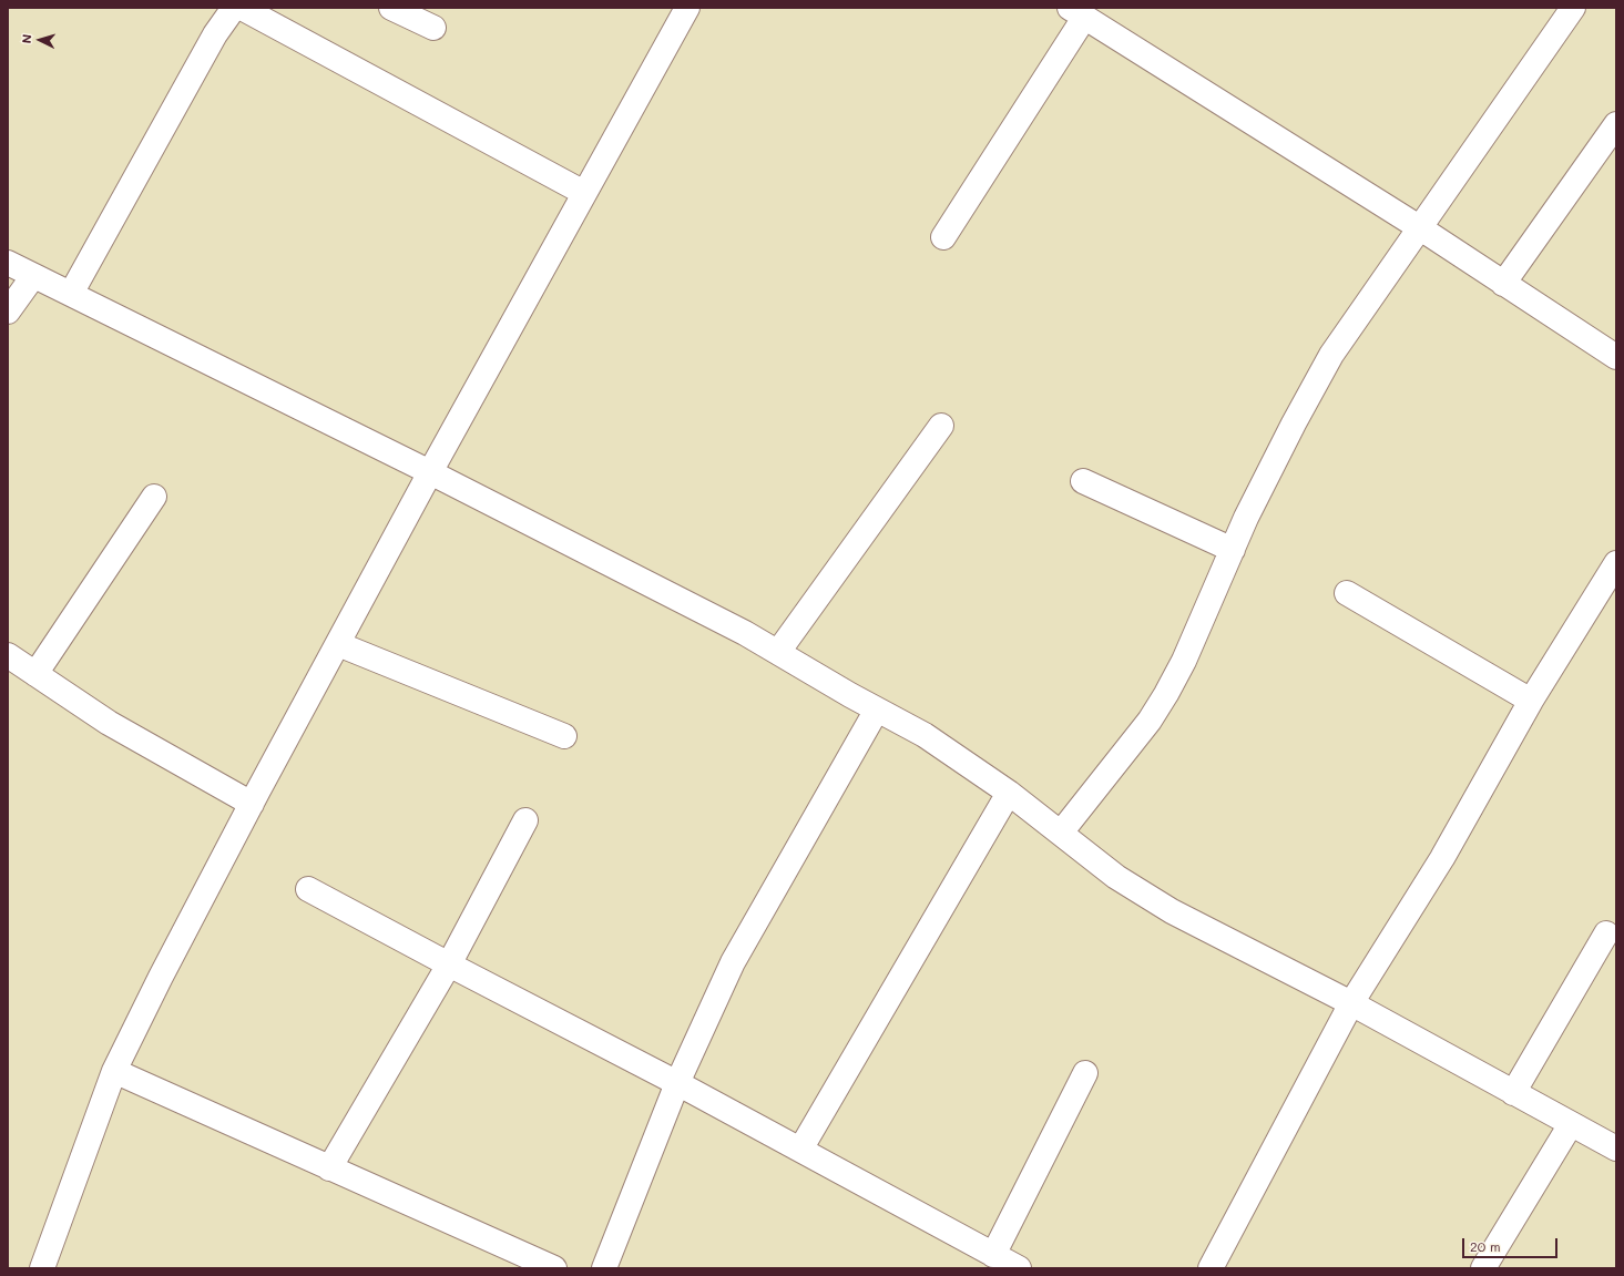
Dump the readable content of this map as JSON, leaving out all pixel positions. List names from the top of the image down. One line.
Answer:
{"scale_bar":"20 m","north":"left"}
